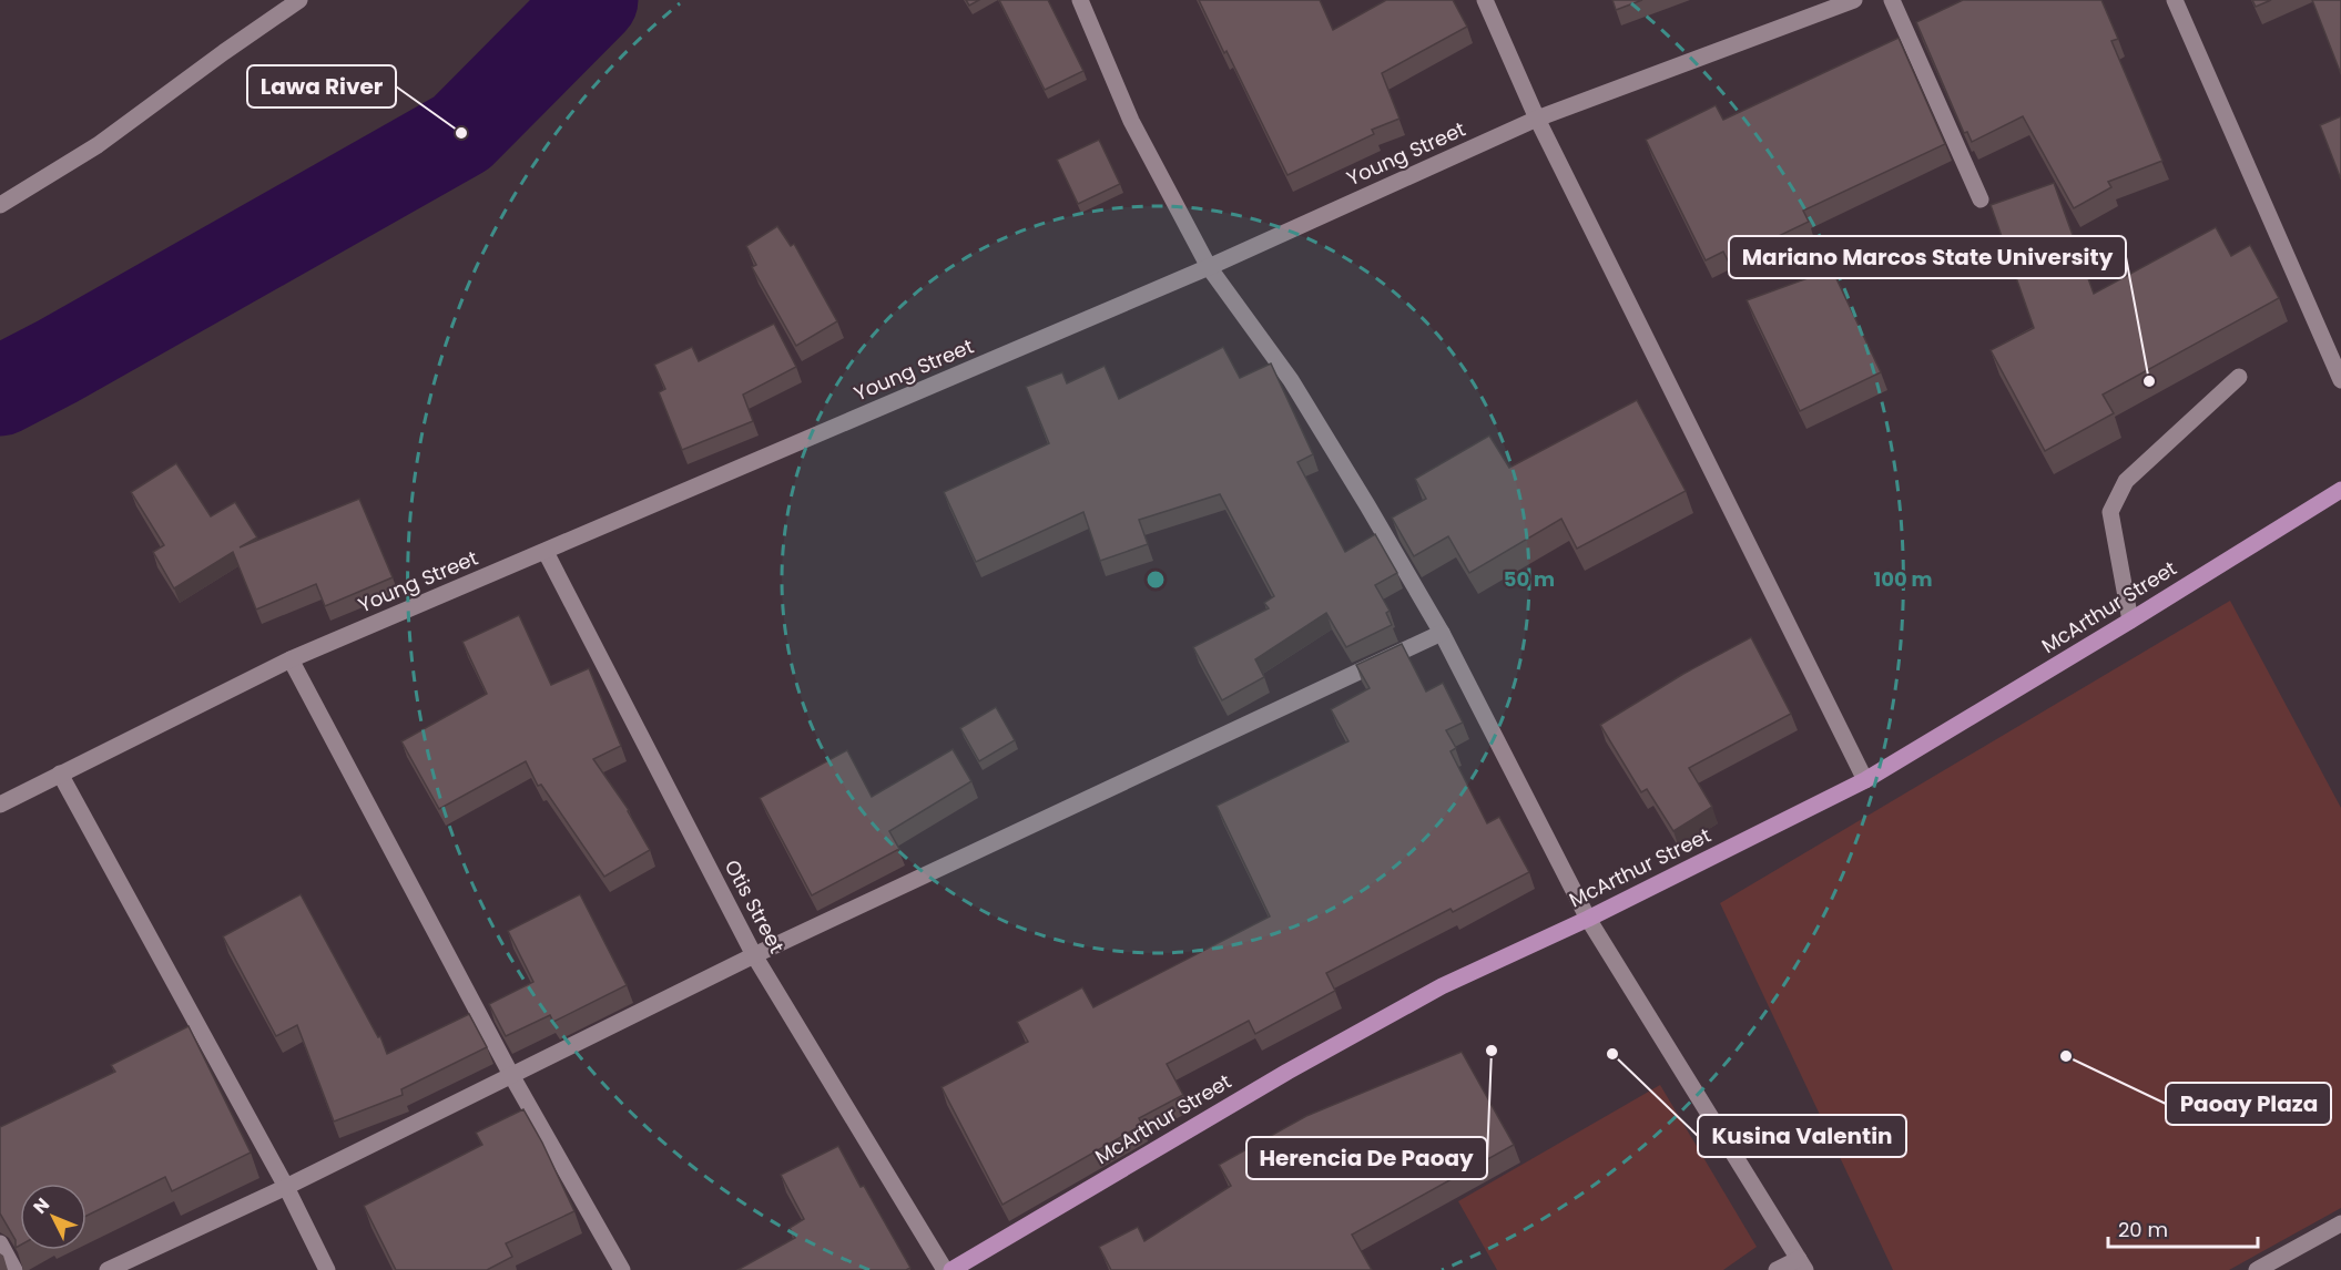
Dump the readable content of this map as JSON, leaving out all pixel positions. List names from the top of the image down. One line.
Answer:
{"streets":{"main road":["McArthur Street"],"street":["Young Street","Otis Street"]},"crossings":[["Young Street","Otis Street"]],"places":["Lawa River","Mariano Marcos State University","Herencia De Paoay","Kusina Valentin","Paoay Plaza"],"scale_bar":"20 m","north":"top left","rings":["50 m","100 m"]}
